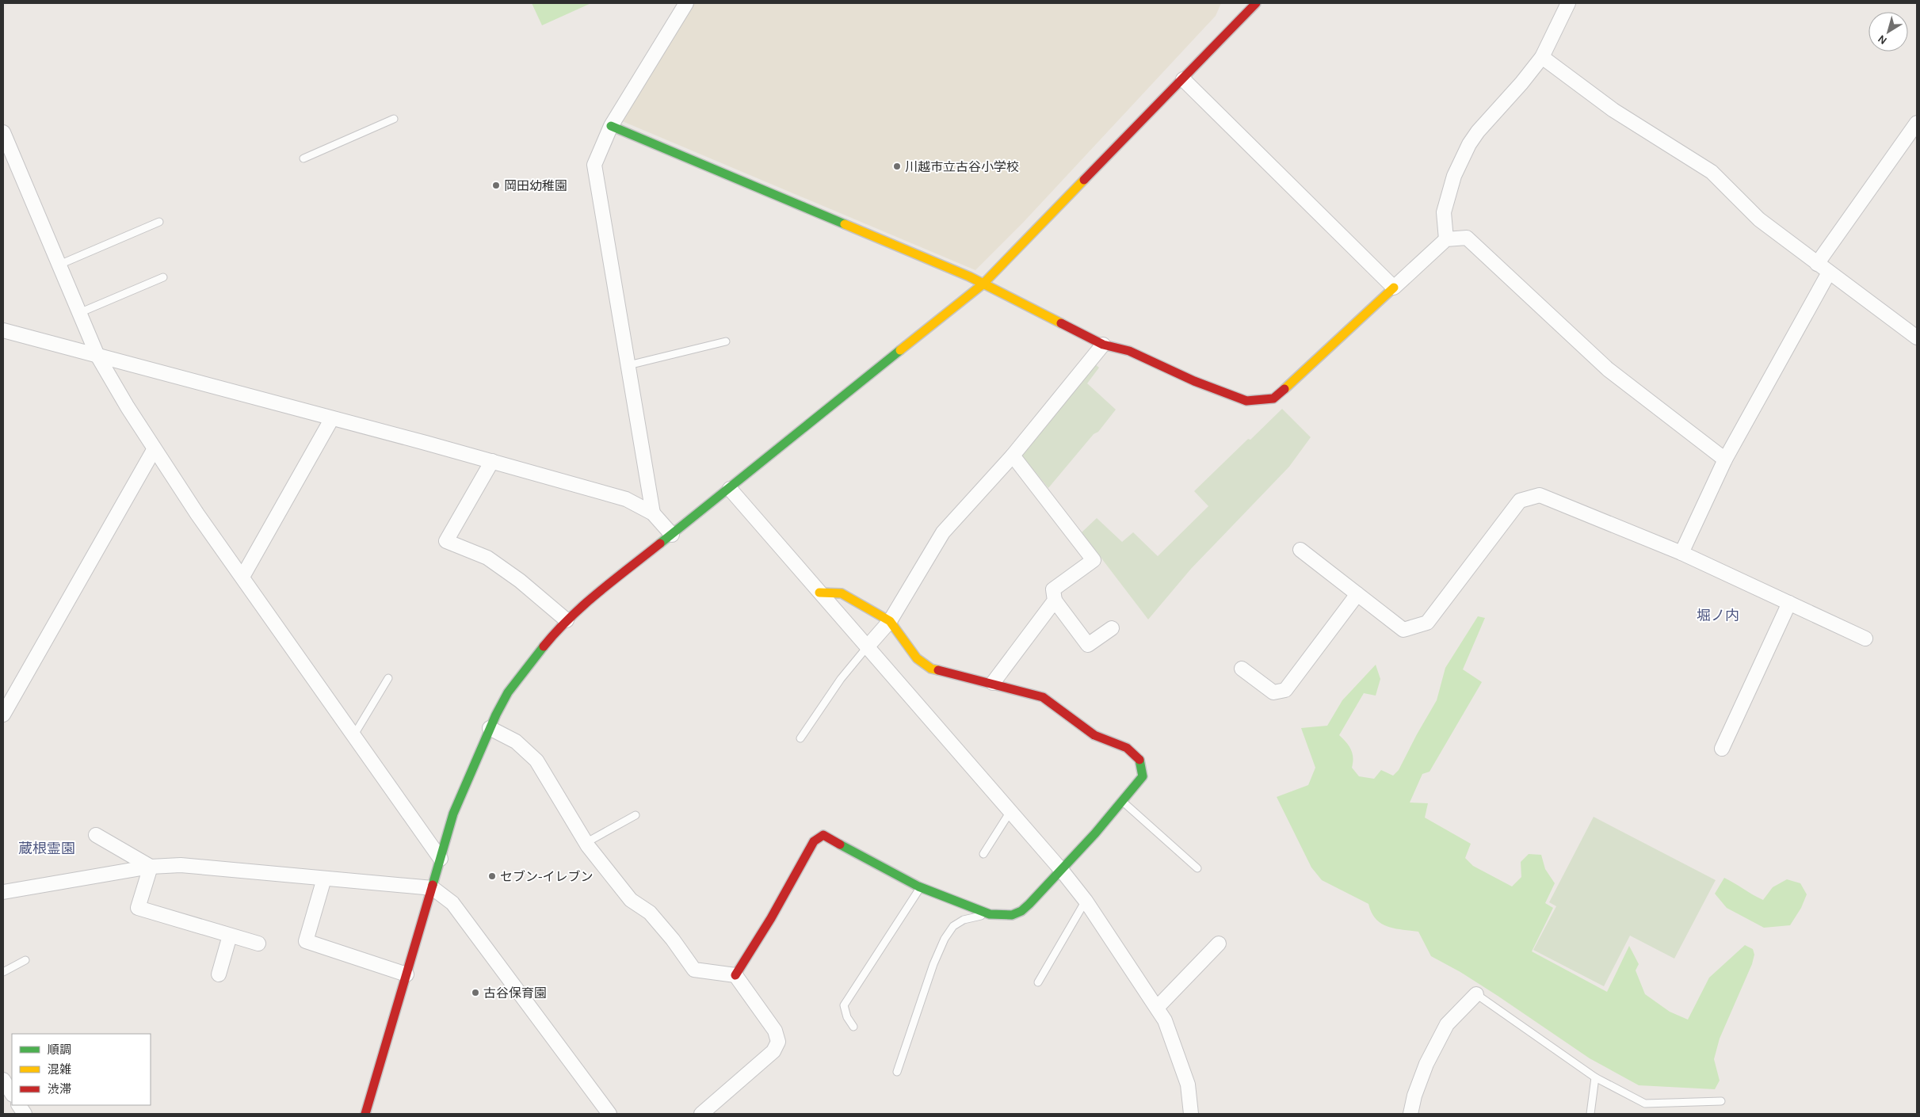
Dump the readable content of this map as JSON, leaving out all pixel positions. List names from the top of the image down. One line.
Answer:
{"districts":["堀ノ内","蔵根霊園"],"places":["川越市立古谷小学校","岡田幼稚園","セブン-イレブン","古谷保育園"],"legend":["順調","混雑","渋滞"],"north":"bottom left"}
